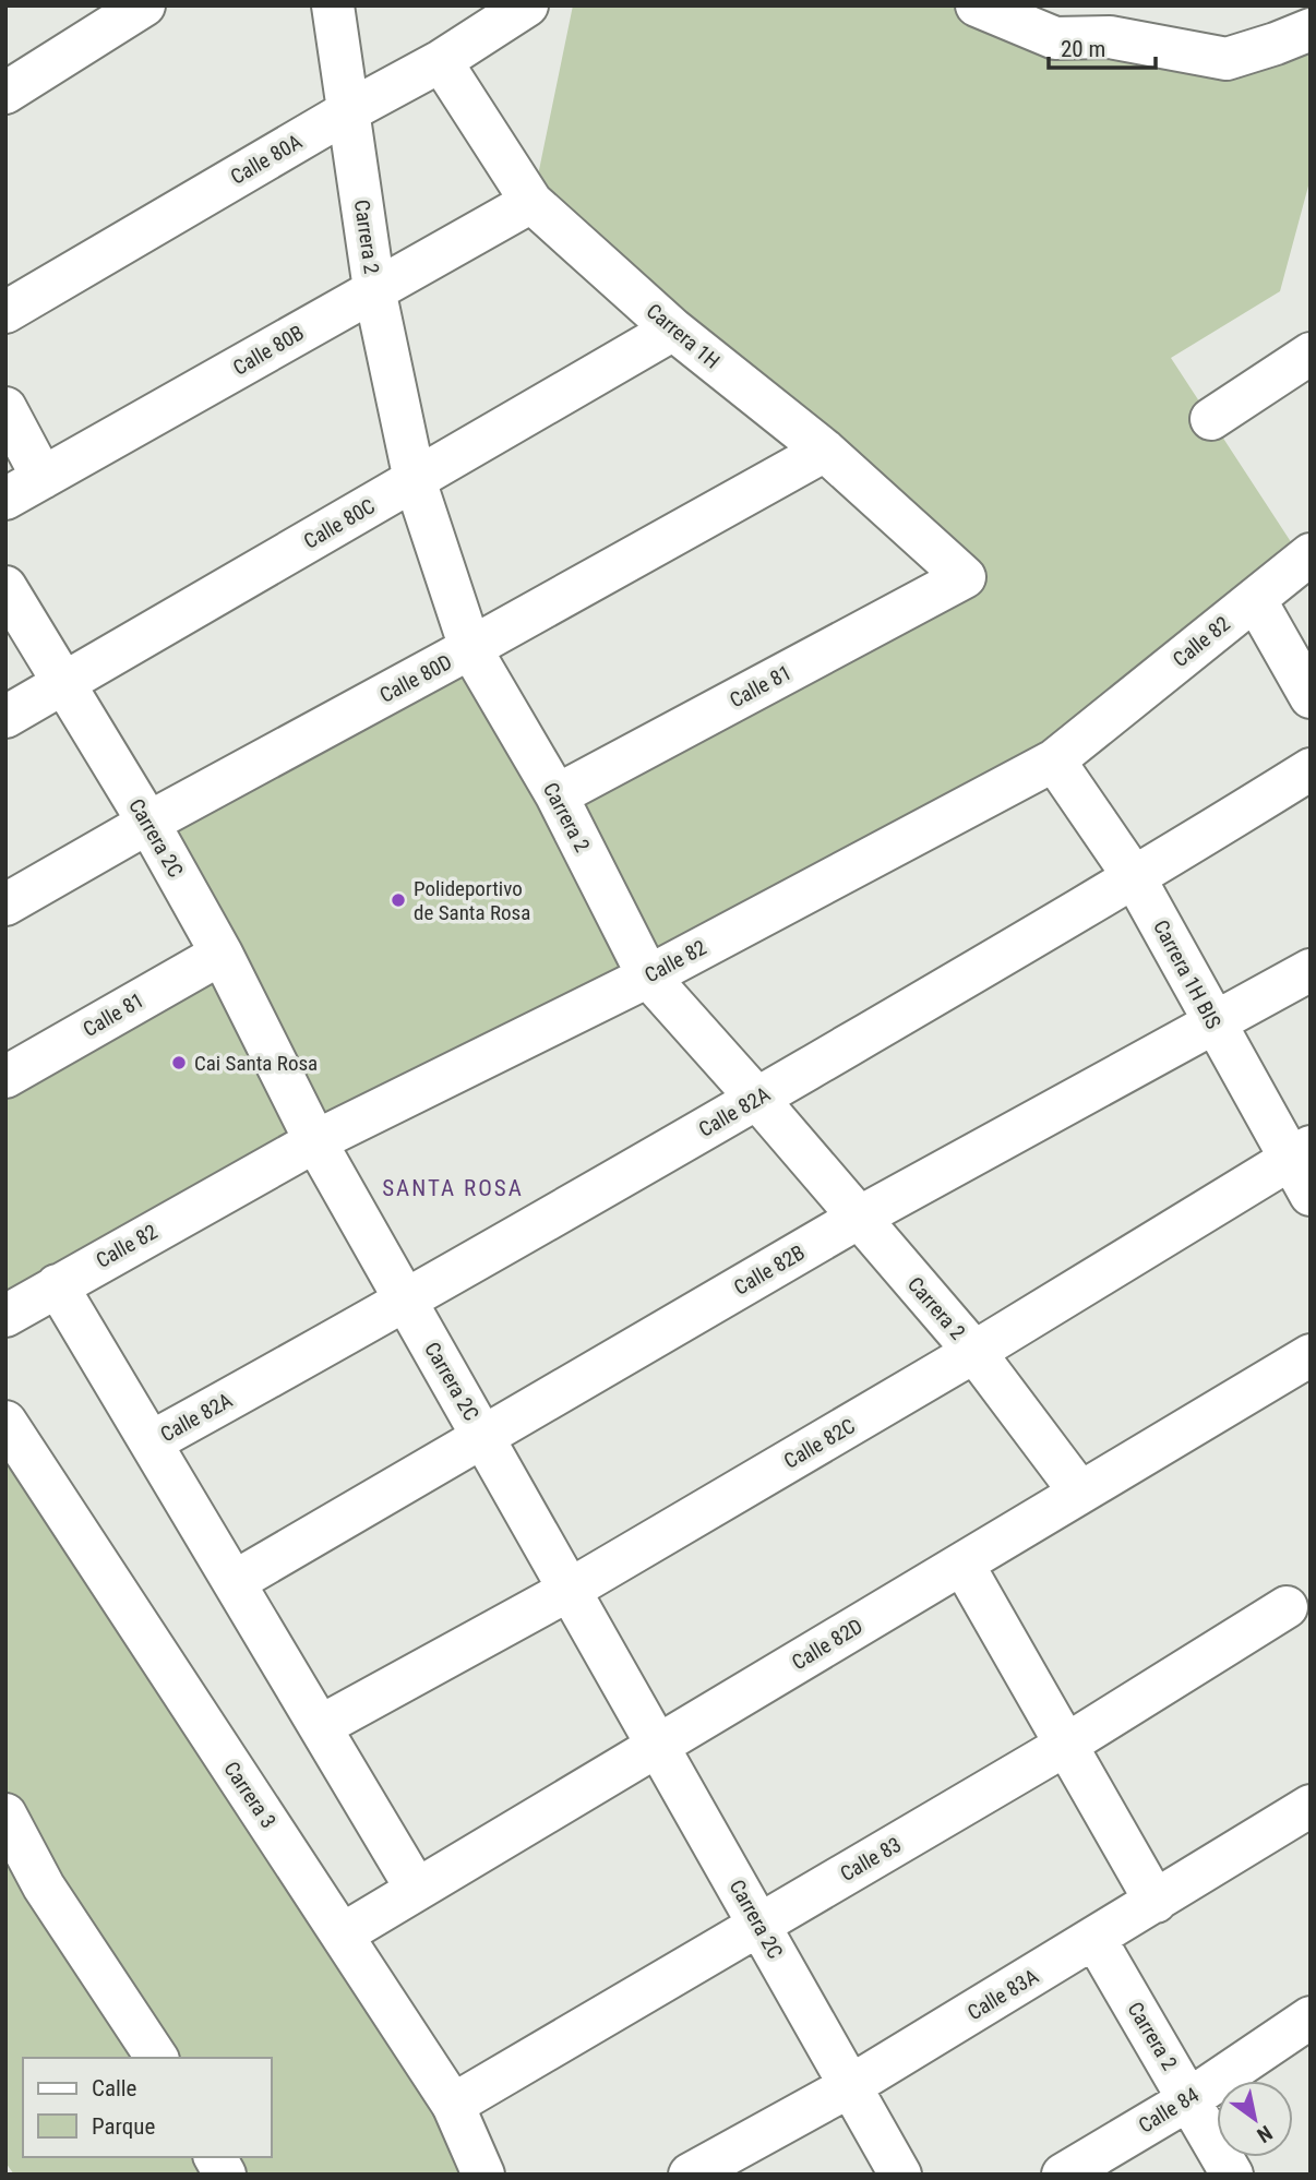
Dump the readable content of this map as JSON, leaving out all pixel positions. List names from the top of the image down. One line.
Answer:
{"streets":{"street":["Calle 80A","Carrera 2","Carrera 1H","Calle 80B","Calle 80C","Calle 82","Calle 80D","Calle 81","Carrera 2C","Carrera 1H BIS","Calle 82A","Calle 82B","Calle 82C","Calle 82D","Carrera 3","Calle 83","Calle 83A","Calle 84"]},"crossings":[["Calle 80A","Carrera 2"],["Calle 80A","Carrera 1H"],["Carrera 2","Calle 80B"],["Carrera 2","Calle 80C"],["Carrera 2","Calle 82"],["Carrera 2","Calle 80D"],["Carrera 2","Calle 81"],["Carrera 2","Calle 82A"],["Carrera 2","Calle 82B"],["Carrera 2","Calle 82C"],["Carrera 2","Calle 82D"],["Carrera 2","Calle 83A"],["Carrera 2","Calle 84"],["Carrera 1H","Calle 80B"],["Carrera 1H","Calle 80C"],["Carrera 1H","Calle 80D"],["Carrera 1H","Calle 81"],["Calle 80C","Carrera 2C"],["Calle 82","Carrera 2C"],["Calle 82","Carrera 1H BIS"],["Calle 80D","Carrera 2C"],["Calle 81","Carrera 2C"],["Carrera 2C","Calle 82A"],["Carrera 2C","Calle 82B"],["Carrera 2C","Calle 82C"],["Carrera 2C","Calle 82D"],["Carrera 2C","Calle 83"],["Carrera 2C","Calle 83A"],["Carrera 1H BIS","Calle 82A"],["Carrera 1H BIS","Calle 82B"],["Carrera 1H BIS","Calle 82C"],["Calle 82D","Carrera 3"],["Carrera 3","Calle 83"]],"districts":["SANTA ROSA"],"places":["Polideportivo de Santa Rosa","Cai Santa Rosa"],"legend":["Calle","Parque"],"scale_bar":"20 m","north":"bottom right"}
